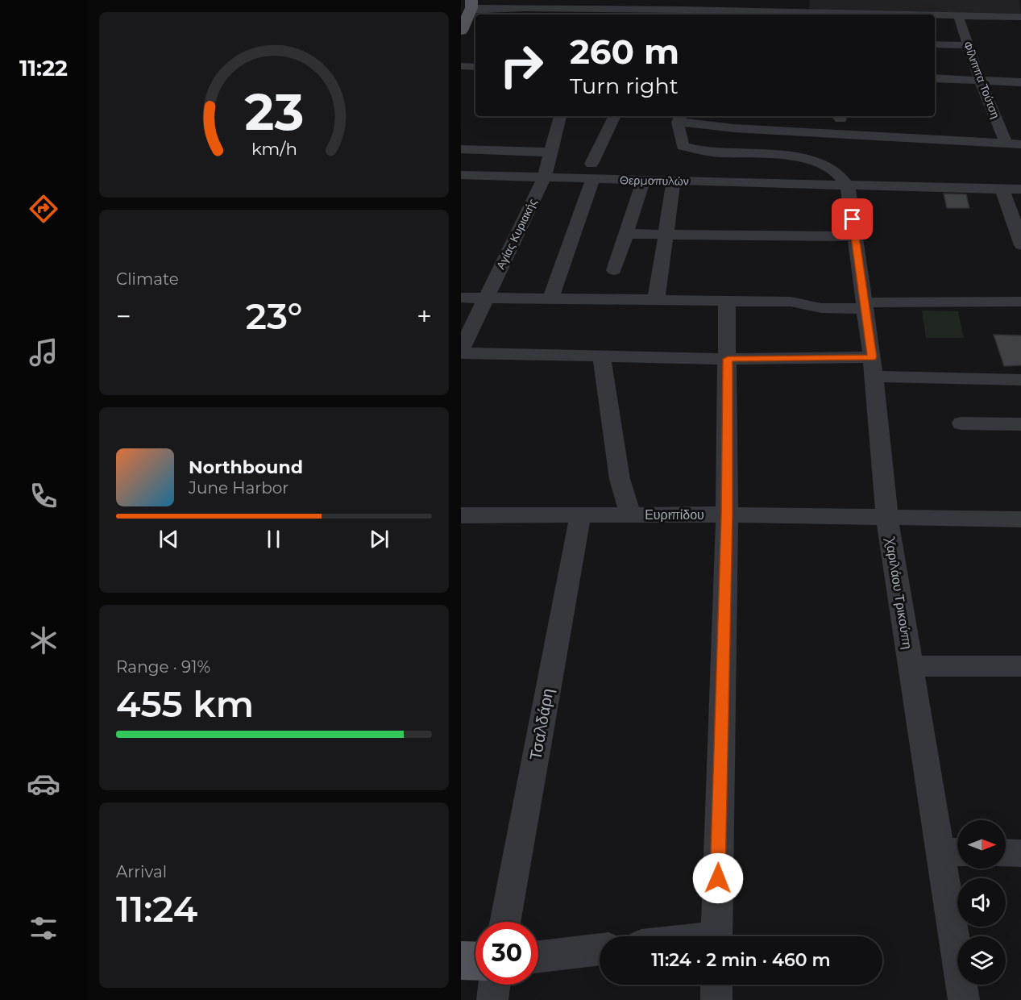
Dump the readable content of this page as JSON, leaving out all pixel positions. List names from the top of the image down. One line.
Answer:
{"streets":{"street":["Φίλιππα Τούτση","Θερμοπυλών","Αγίας Κυριακής","Ευριπίδου","Χαριλάου Τρικούπη","Τσαλδάρη"]},"crossings":[["Θερμοπυλών","Αγίας Κυριακής"],["Θερμοπυλών","Χαριλάου Τρικούπη"],["Ευριπίδου","Χαριλάου Τρικούπη"],["Ευριπίδου","Τσαλδάρη"]],"north":"right","page":{"tabs":"11:22","turn":["260 m","Turn right"],"tile":["Climate",["Range · 91%","455 km"],["Arrival","11:24"]],"heat":["−","23°","+"],"song":["Northbound","June Harbor"],"limit":"30","trip":"11:24 · 2 min · 460 m","gauge":["23","km/h"]}}
